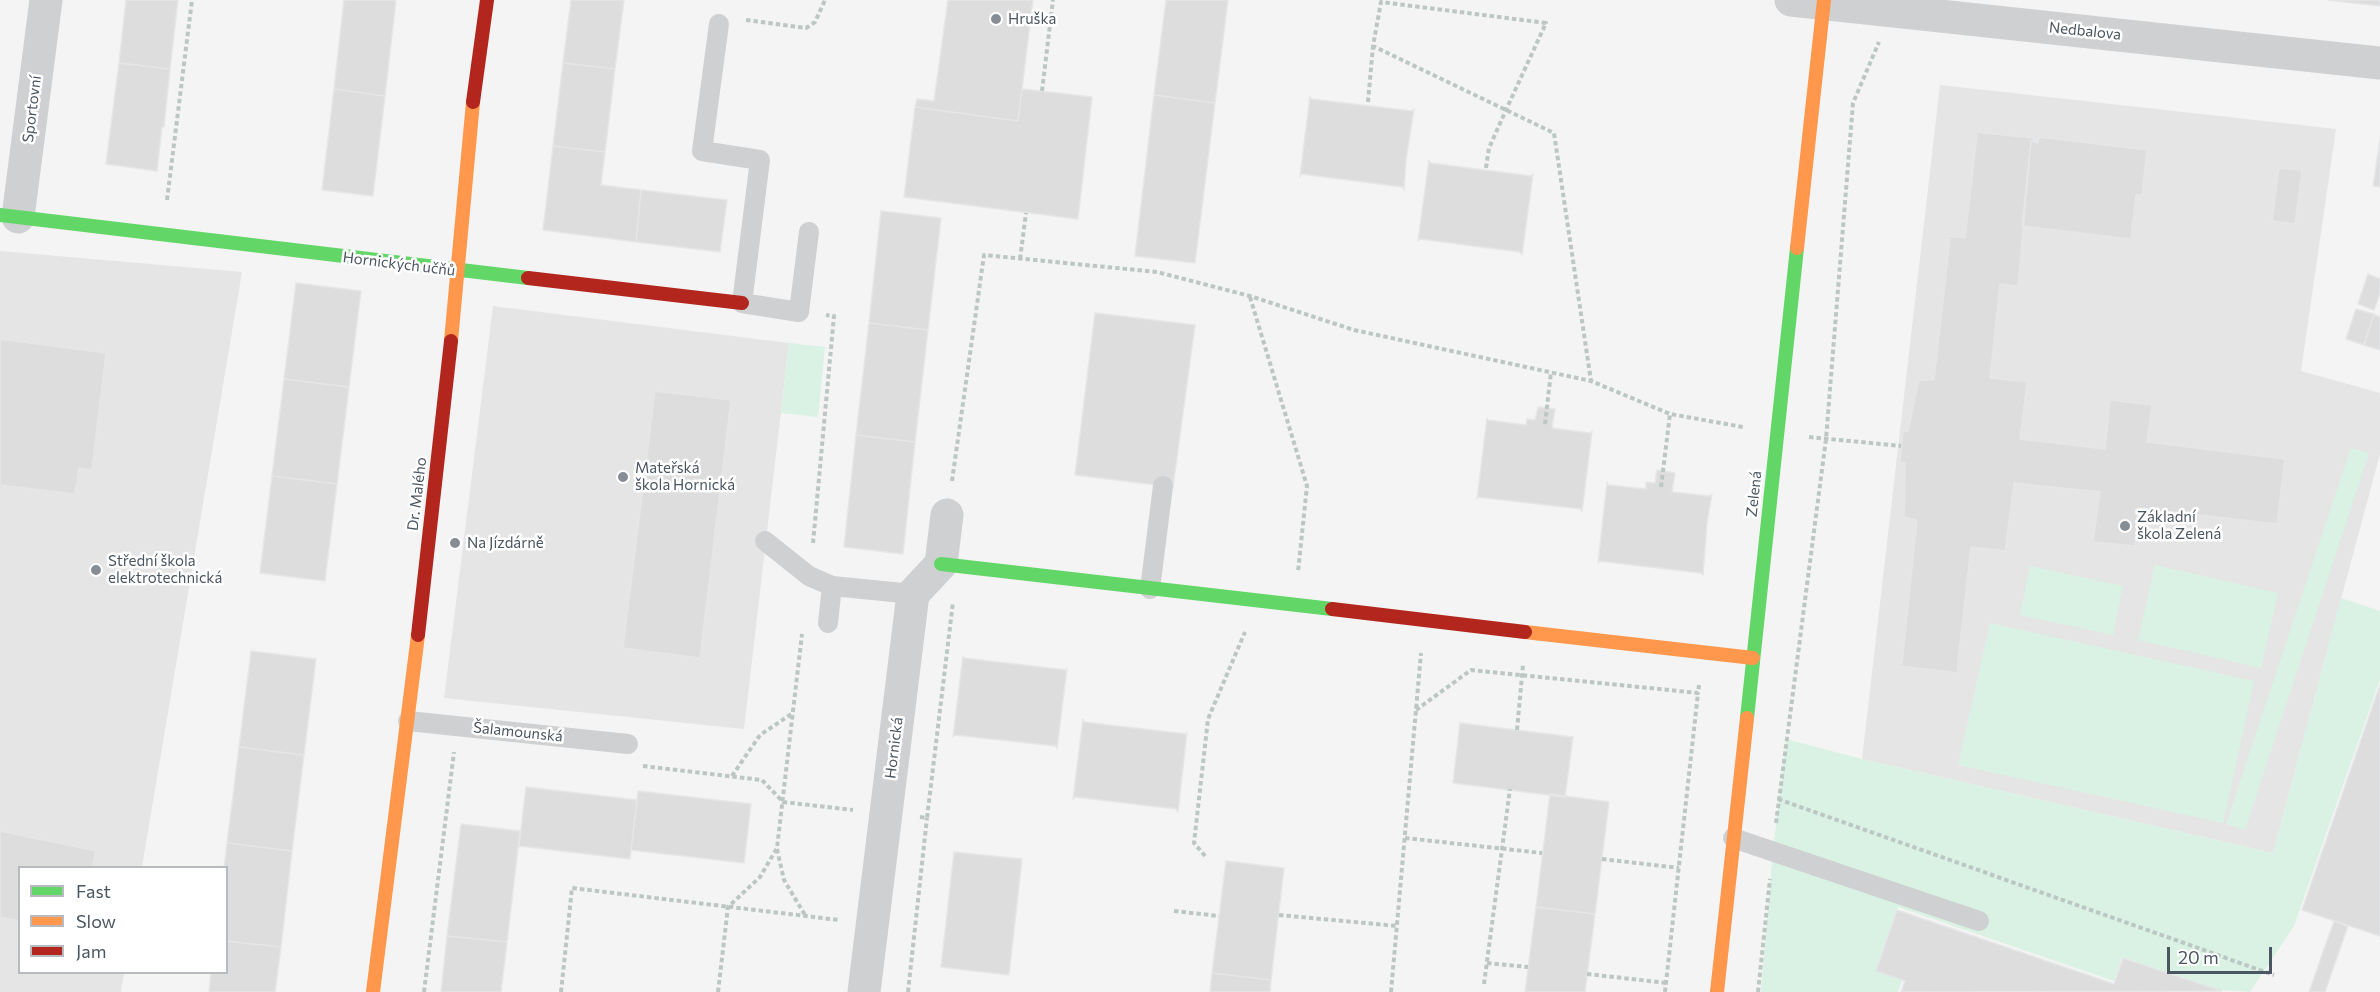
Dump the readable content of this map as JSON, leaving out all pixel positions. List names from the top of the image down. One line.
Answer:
{"streets":{"street":["Nedbalova","Sportovní","Hornických učňů","Dr. Malého","Zelená","Hornická"],"lane":["Šalamounská"]},"crossings":[["Nedbalova","Zelená"],["Sportovní","Hornických učňů"],["Hornických učňů","Dr. Malého"],["Dr. Malého","Šalamounská"]],"places":["Hruška","Mateřská škola Hornická","Základní škola Zelená","Na Jízdárně","Střední škola elektrotechnická"],"legend":["Fast","Slow","Jam"],"scale_bar":"20 m"}
